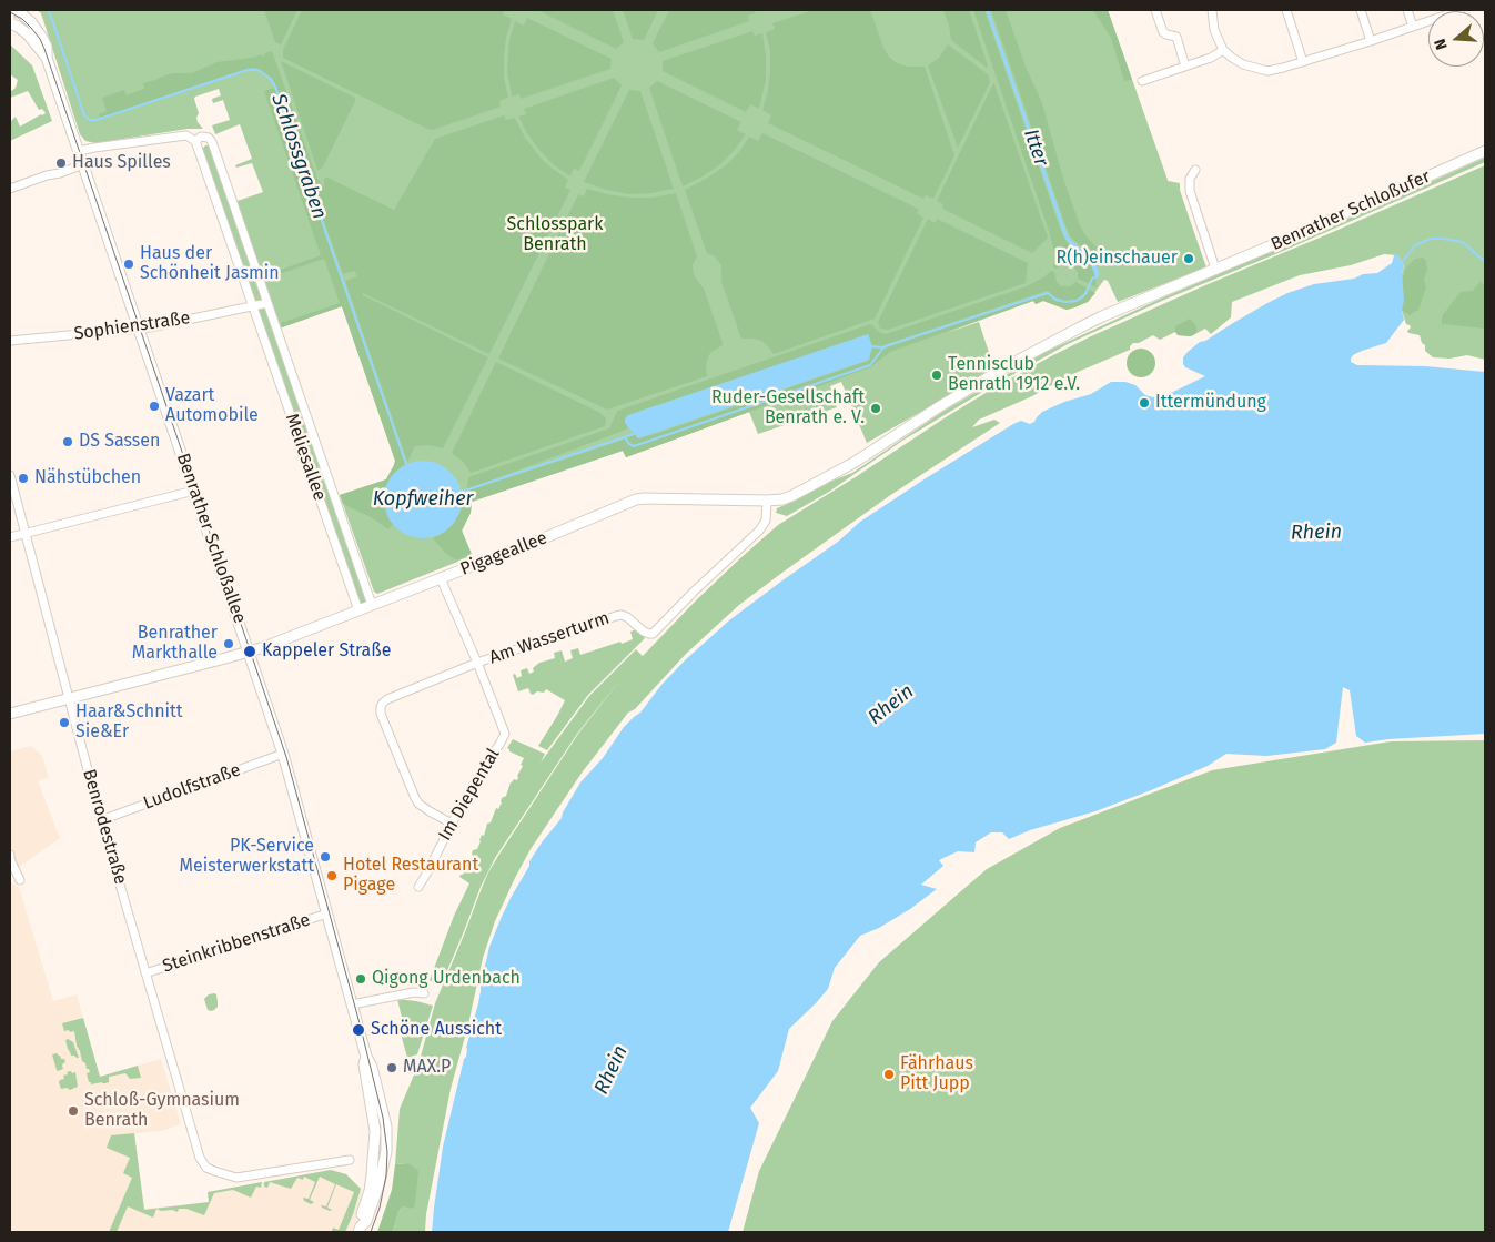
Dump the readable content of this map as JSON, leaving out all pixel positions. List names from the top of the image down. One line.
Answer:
{"streets":{"street":["Benrather Schloßufer","Sophienstraße","Meliesallee","Benrather Schloßallee","Pigageallee","Am Wasserturm","Ludolfstraße","Im Diepental","Benrodestraße","Steinkribbenstraße"]},"crossings":[["Benrather Schloßufer","Pigageallee"],["Benrather Schloßufer","Am Wasserturm"],["Sophienstraße","Meliesallee"],["Sophienstraße","Benrather Schloßallee"],["Meliesallee","Benrather Schloßallee"],["Meliesallee","Pigageallee"],["Benrather Schloßallee","Pigageallee"],["Benrather Schloßallee","Ludolfstraße"],["Benrather Schloßallee","Steinkribbenstraße"],["Pigageallee","Am Wasserturm"],["Pigageallee","Im Diepental"],["Am Wasserturm","Im Diepental"],["Ludolfstraße","Benrodestraße"],["Benrodestraße","Steinkribbenstraße"]],"water":["Itter","Schlossgraben","Kopfweiher","Rhein"],"parks":["Schlosspark Benrath"],"places":["Haus Spilles","R(h)einschauer","Haus der Schönheit Jasmin","Tennisclub Benrath 1912 e.V.","Ittermündung","Vazart Automobile","Ruder-Gesellschaft Benrath e. V.","DS Sassen","Nähstübchen","Benrather Markthalle","Kappeler Straße","Haar&Schnitt Sie&Er","PK-Service Meisterwerkstatt","Hotel Restaurant Pigage","Qigong Urdenbach","Schöne Aussicht","MAX.P","Fährhaus Pitt Jupp","Schloß-Gymnasium Benrath"],"north":"left"}
